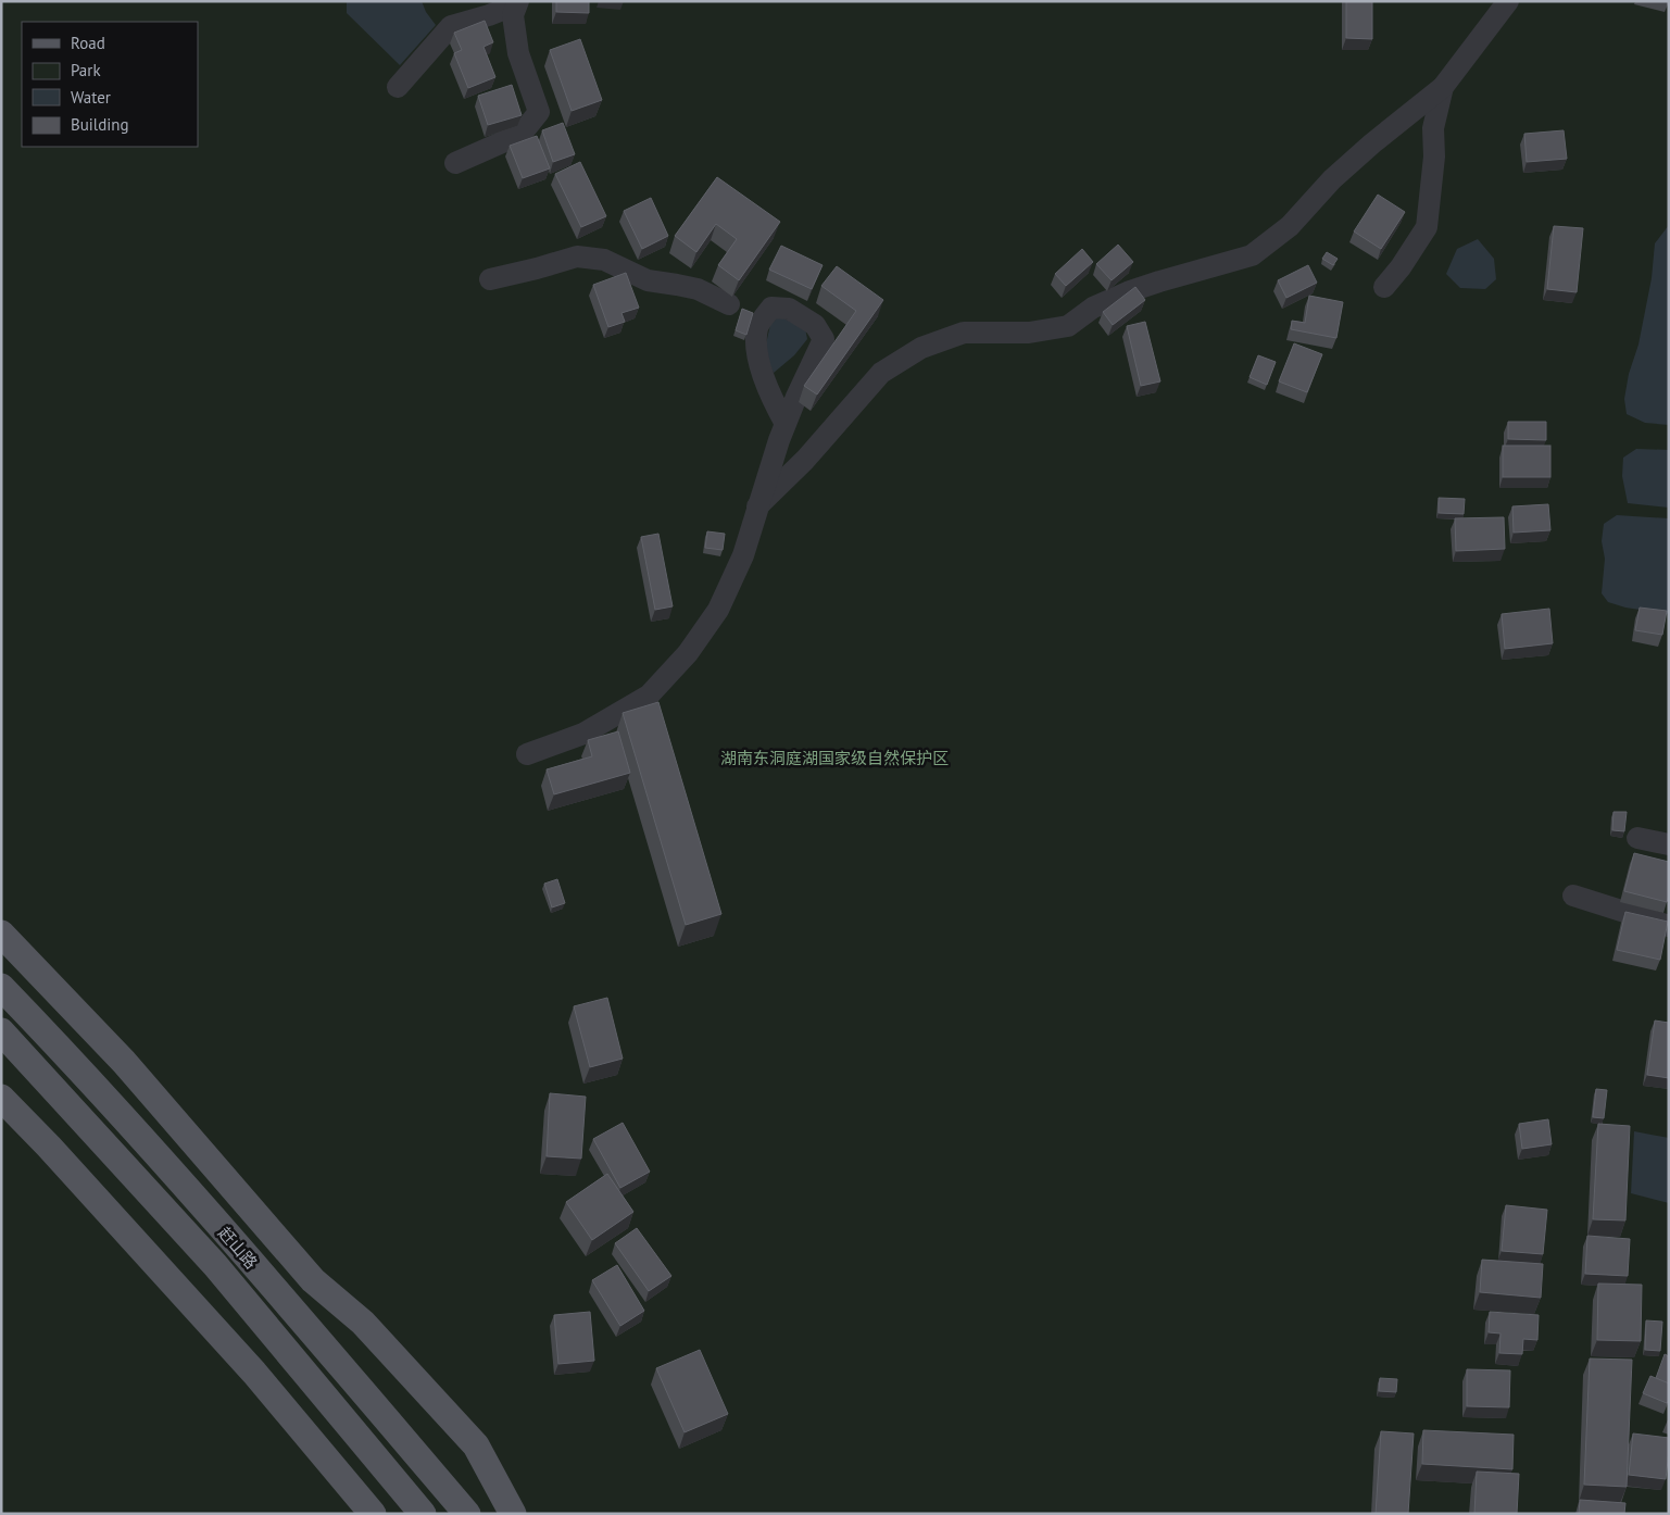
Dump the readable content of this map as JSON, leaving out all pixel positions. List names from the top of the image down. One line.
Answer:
{"streets":{"main road":["赶山路"]},"parks":["湖南东洞庭湖国家级自然保护区"],"legend":["Road","Park","Water","Building"]}
